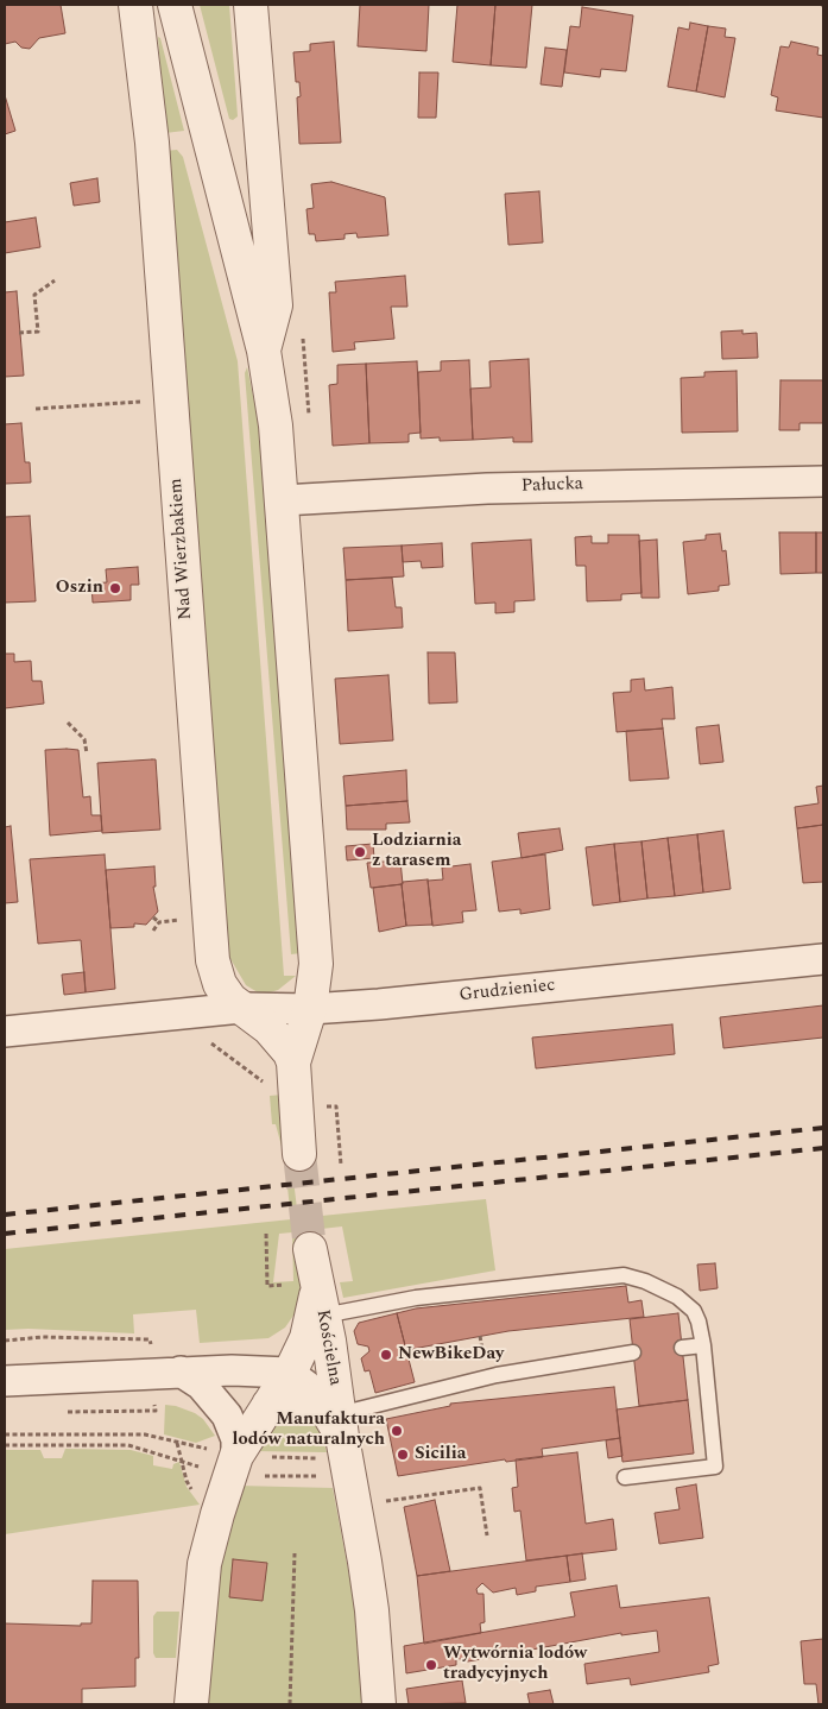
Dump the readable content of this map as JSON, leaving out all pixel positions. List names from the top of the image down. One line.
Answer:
{"streets":{"street":["Pałucka","Nad Wierzbakiem","Grudzieniec","Kościelna"]},"crossings":[["Nad Wierzbakiem","Grudzieniec"]],"places":["Oszin","Lodziarnia z tarasem","NewBikeDay","Manufaktura lodów naturalnych","Sicilia","Wytwórnia lodów tradycyjnych"]}
